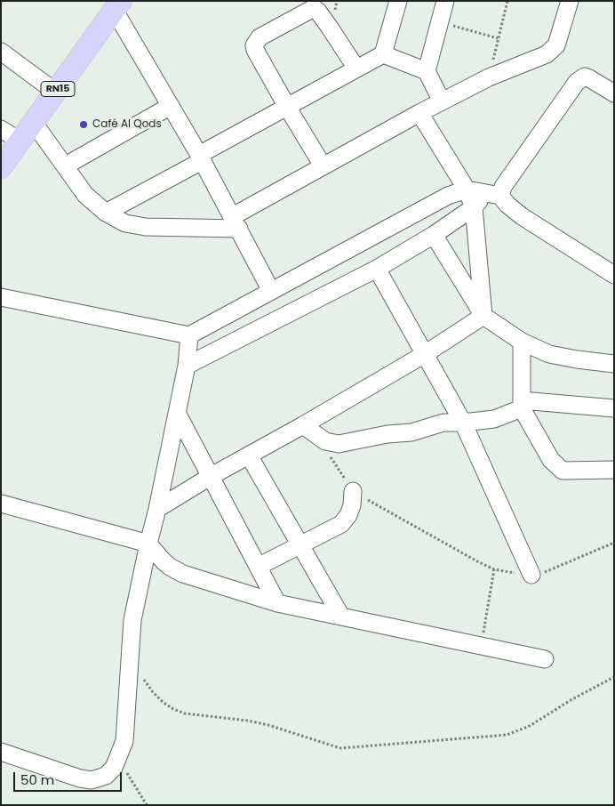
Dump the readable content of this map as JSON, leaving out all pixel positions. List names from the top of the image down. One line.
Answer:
{"streets":{"main road":["RN15"]},"places":["Café Al Qods"],"scale_bar":"50 m"}
